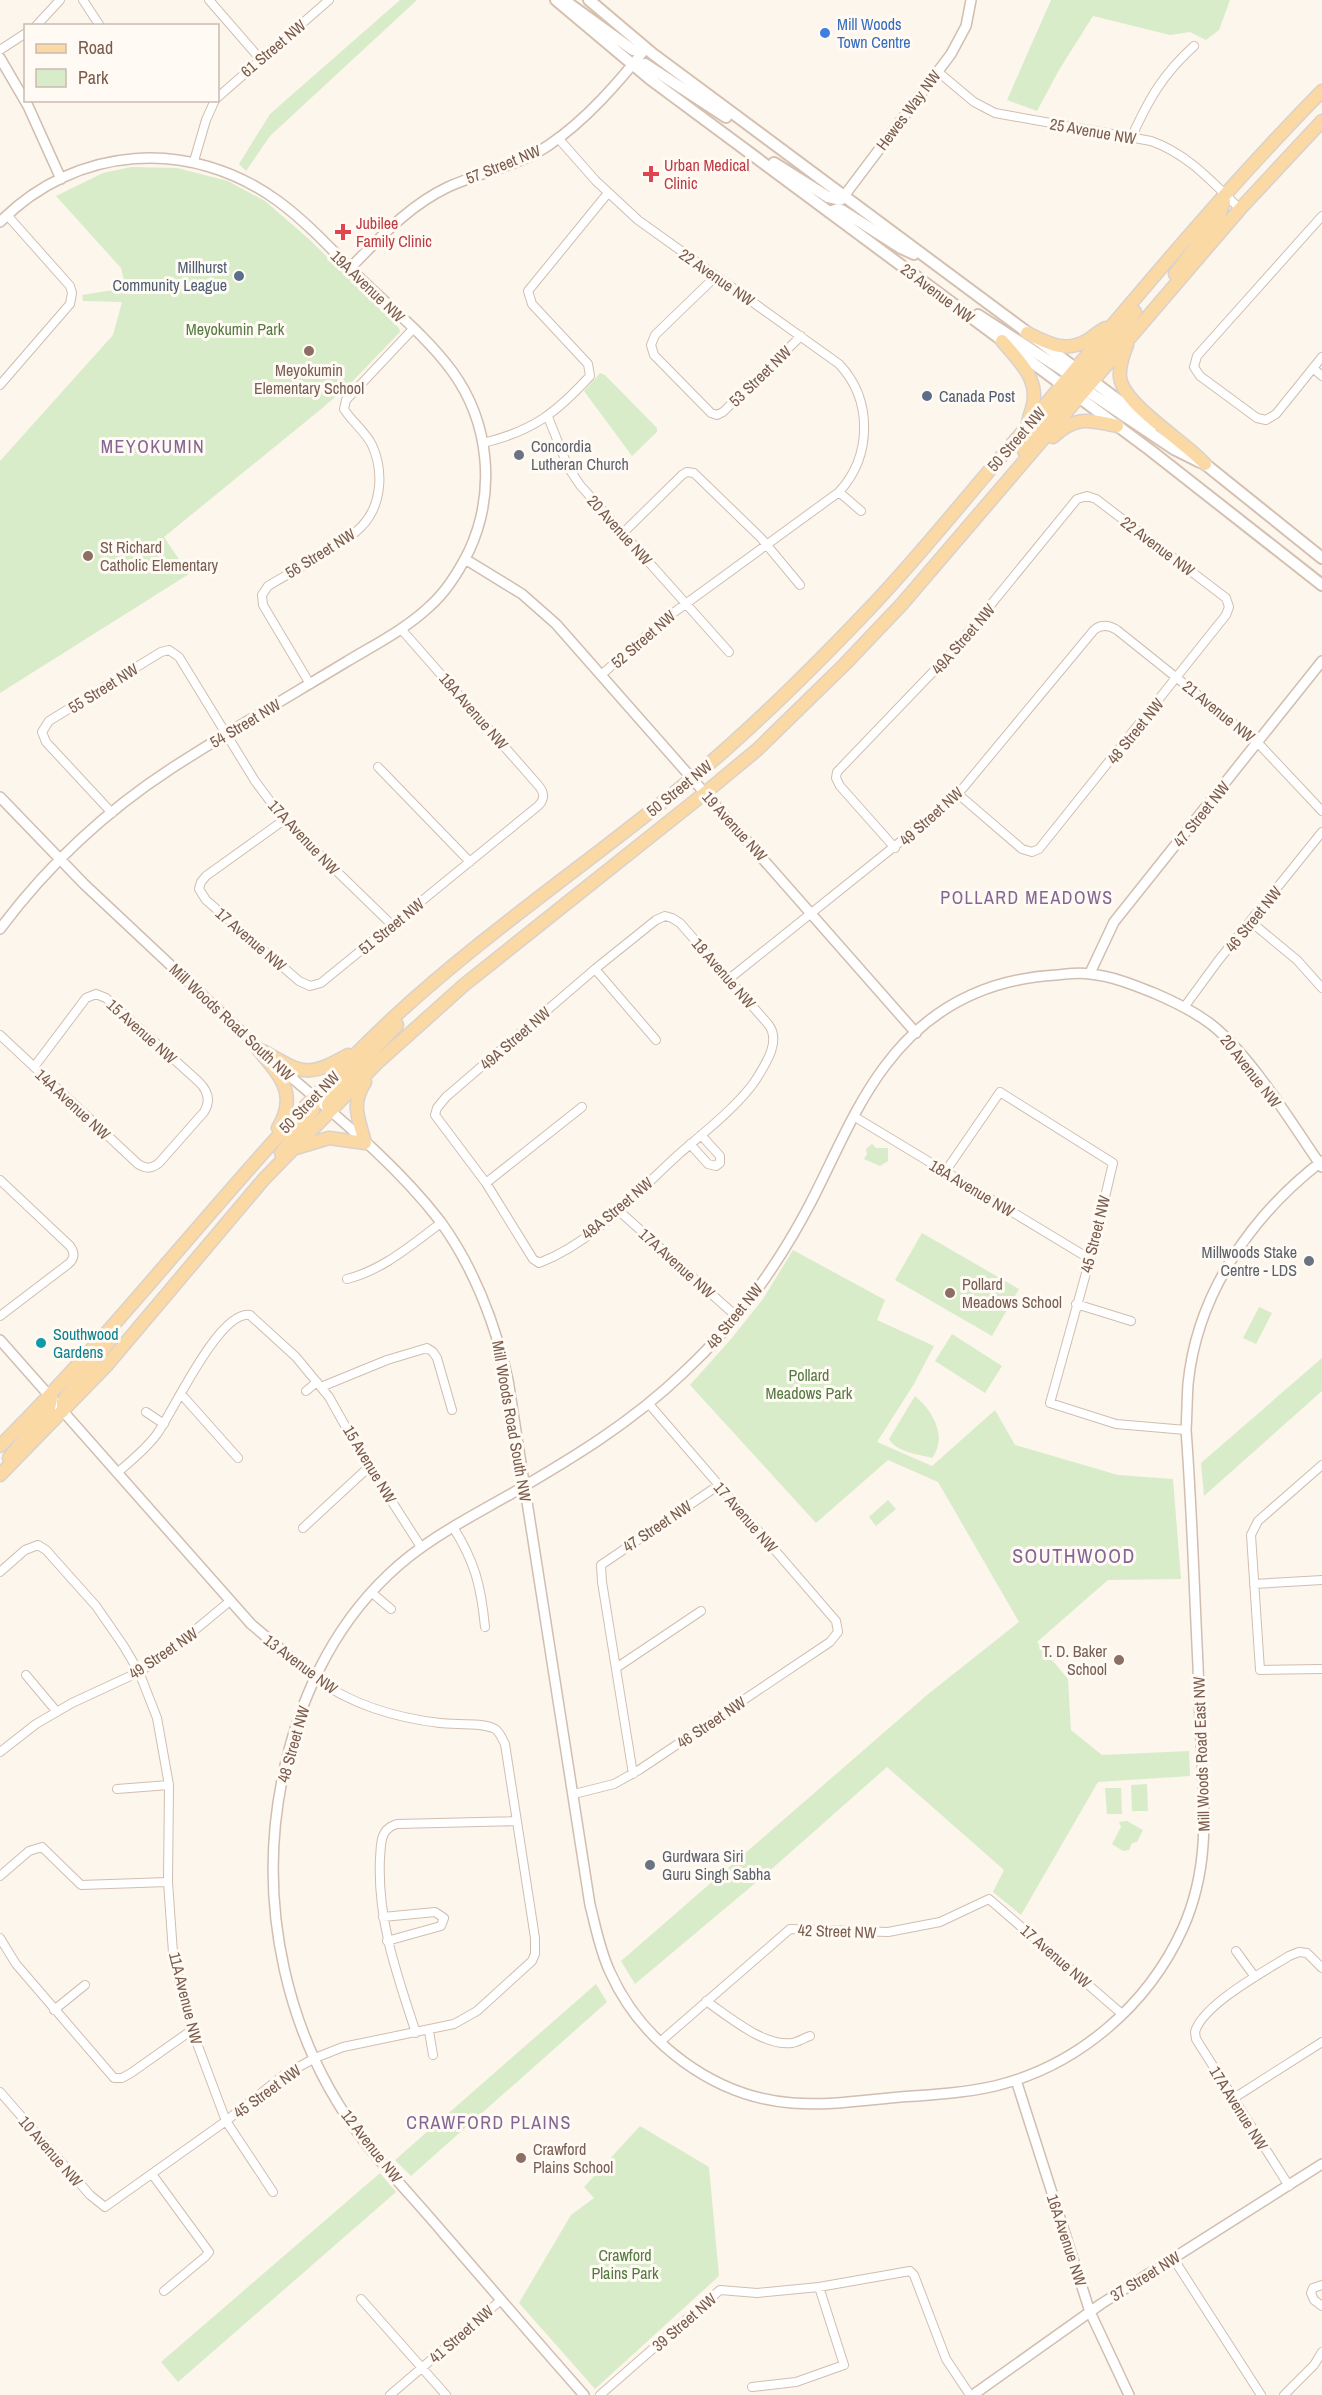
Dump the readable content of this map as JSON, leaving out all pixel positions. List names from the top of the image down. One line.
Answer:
{"streets":{"main road":["23 Avenue NW","50 Street NW"],"street":["61 Street NW","Hewes Way NW","25 Avenue NW","57 Street NW","22 Avenue NW","19A Avenue NW","53 Street NW","20 Avenue NW","56 Street NW","52 Street NW","49A Street NW","55 Street NW","18A Avenue NW","21 Avenue NW","54 Street NW","48 Street NW","47 Street NW","49 Street NW","19 Avenue NW","17A Avenue NW","46 Street NW","51 Street NW","17 Avenue NW","18 Avenue NW","Mill Woods Road South NW","15 Avenue NW","14A Avenue NW","48A Street NW","45 Street NW","13 Avenue NW","Mill Woods Road East NW","42 Street NW","11A Avenue NW","12 Avenue NW","10 Avenue NW","16A Avenue NW","37 Street NW","39 Street NW","41 Street NW"]},"crossings":[["61 Street NW","19A Avenue NW"],["Hewes Way NW","25 Avenue NW"],["Hewes Way NW","23 Avenue NW"],["25 Avenue NW","50 Street NW"],["57 Street NW","22 Avenue NW"],["57 Street NW","19A Avenue NW"],["57 Street NW","23 Avenue NW"],["22 Avenue NW","53 Street NW"],["22 Avenue NW","52 Street NW"],["22 Avenue NW","49A Street NW"],["22 Avenue NW","48 Street NW"],["19A Avenue NW","56 Street NW"],["19A Avenue NW","54 Street NW"],["23 Avenue NW","50 Street NW"],["50 Street NW","19 Avenue NW"],["50 Street NW","Mill Woods Road South NW"],["50 Street NW","13 Avenue NW"],["20 Avenue NW","52 Street NW"],["20 Avenue NW","48 Street NW"],["20 Avenue NW","47 Street NW"],["20 Avenue NW","46 Street NW"],["20 Avenue NW","Mill Woods Road East NW"],["56 Street NW","54 Street NW"],["52 Street NW","19 Avenue NW"],["49A Street NW","49 Street NW"],["49A Street NW","18 Avenue NW"],["49A Street NW","48A Street NW"],["55 Street NW","54 Street NW"],["55 Street NW","17A Avenue NW"],["18A Avenue NW","54 Street NW"],["18A Avenue NW","48 Street NW"],["18A Avenue NW","51 Street NW"],["18A Avenue NW","45 Street NW"],["21 Avenue NW","48 Street NW"],["21 Avenue NW","47 Street NW"],["21 Avenue NW","49 Street NW"],["54 Street NW","19 Avenue NW"],["54 Street NW","17A Avenue NW"],["54 Street NW","Mill Woods Road South NW"],["48 Street NW","49 Street NW"],["48 Street NW","19 Avenue NW"],["48 Street NW","17A Avenue NW"],["48 Street NW","17 Avenue NW"],["48 Street NW","Mill Woods Road South NW"],["48 Street NW","15 Avenue NW"],["48 Street NW","13 Avenue NW"],["48 Street NW","12 Avenue NW"],["47 Street NW","17 Avenue NW"],["49 Street NW","19 Avenue NW"],["49 Street NW","18 Avenue NW"],["49 Street NW","13 Avenue NW"],["49 Street NW","11A Avenue NW"],["17A Avenue NW","51 Street NW"],["17A Avenue NW","17 Avenue NW"],["17A Avenue NW","48A Street NW"],["17A Avenue NW","37 Street NW"],["46 Street NW","17 Avenue NW"],["46 Street NW","Mill Woods Road South NW"],["51 Street NW","17 Avenue NW"],["17 Avenue NW","Mill Woods Road East NW"],["17 Avenue NW","42 Street NW"],["18 Avenue NW","48A Street NW"],["Mill Woods Road South NW","Mill Woods Road East NW"],["Mill Woods Road South NW","42 Street NW"],["15 Avenue NW","14A Avenue NW"],["45 Street NW","13 Avenue NW"],["45 Street NW","Mill Woods Road East NW"],["45 Street NW","11A Avenue NW"],["45 Street NW","12 Avenue NW"],["45 Street NW","10 Avenue NW"],["Mill Woods Road East NW","42 Street NW"],["Mill Woods Road East NW","16A Avenue NW"],["12 Avenue NW","41 Street NW"],["16A Avenue NW","37 Street NW"],["37 Street NW","39 Street NW"]],"districts":["MEYOKUMIN","POLLARD MEADOWS","SOUTHWOOD","CRAWFORD PLAINS"],"parks":["Meyokumin Park","Pollard Meadows Park","Crawford Plains Park"],"places":{"other":["Mill Woods Town Centre","Millhurst Community League","Meyokumin Elementary School","Canada Post","Concordia Lutheran Church","St Richard Catholic Elementary","Millwoods Stake Centre - LDS","Pollard Meadows School","Southwood Gardens","T. D. Baker School","Gurdwara Siri Guru Singh Sabha","Crawford Plains School"],"health":["Urban Medical Clinic","Jubilee Family Clinic"]},"legend":["Road","Park"]}
